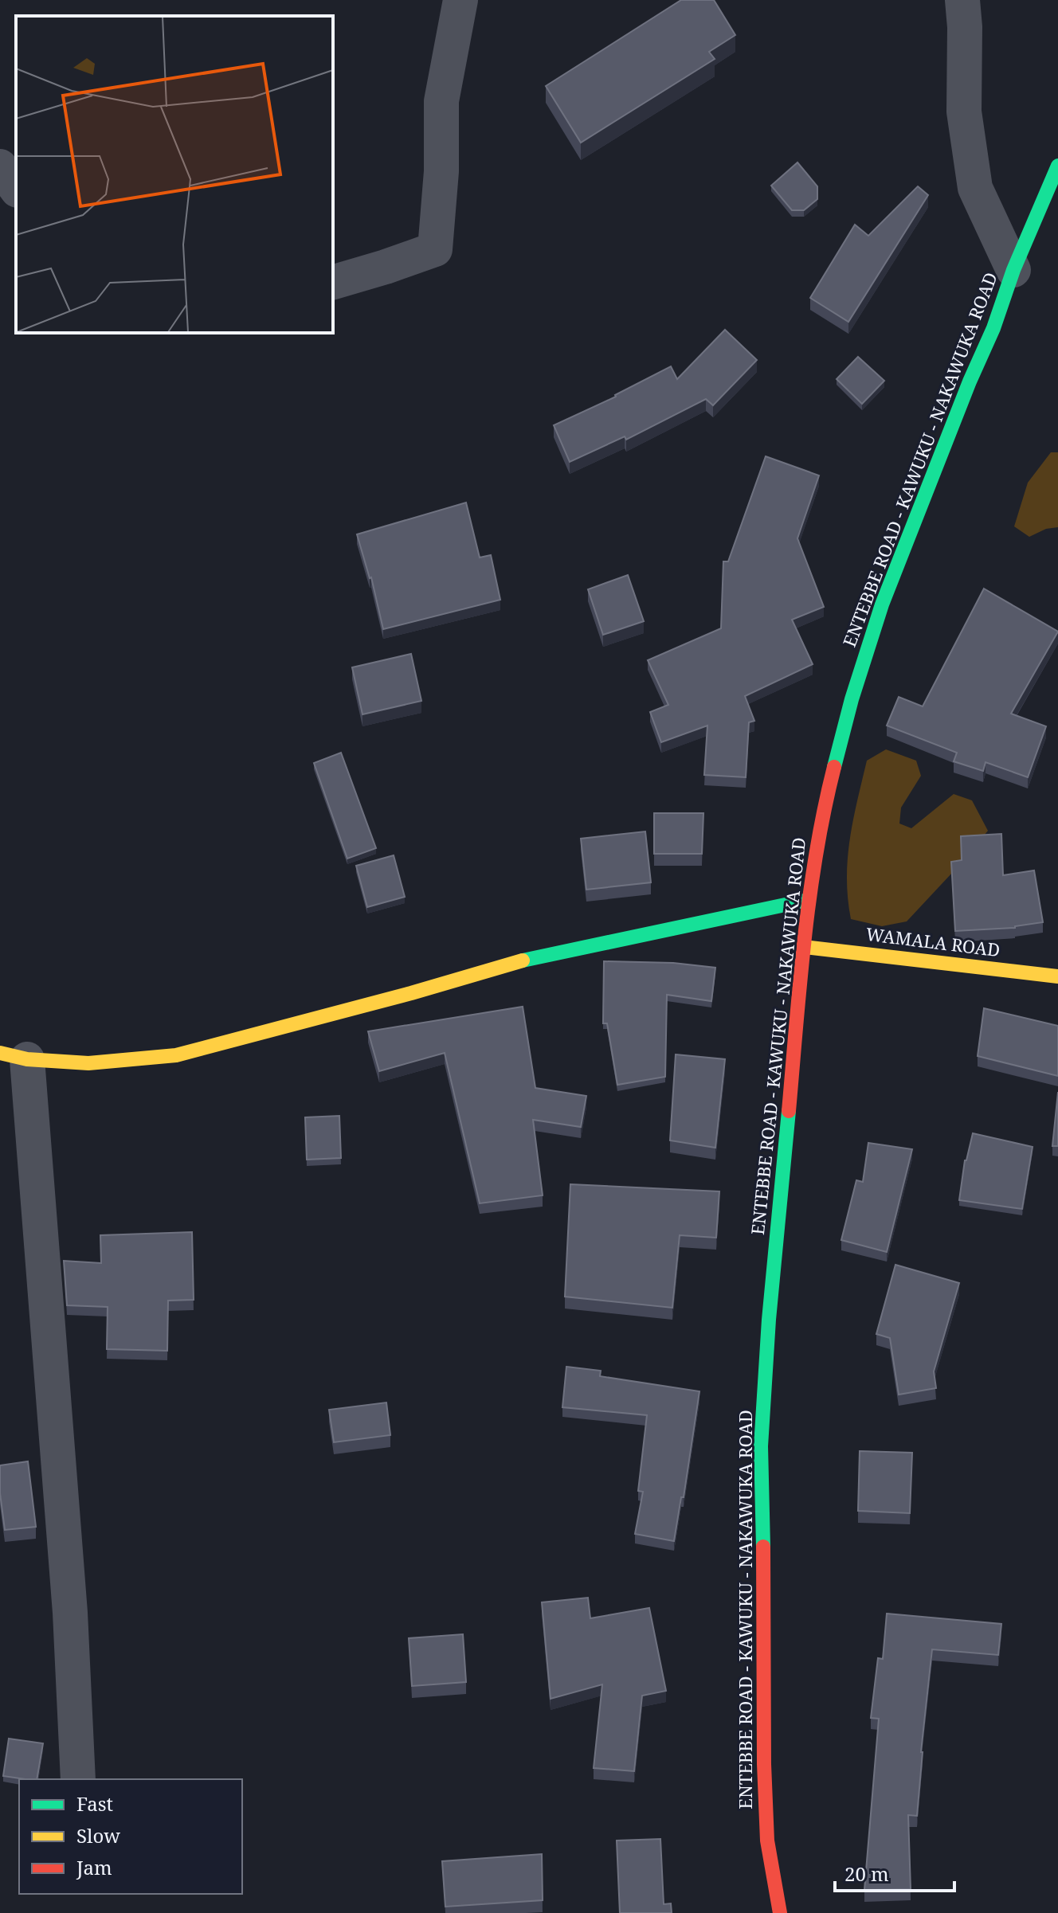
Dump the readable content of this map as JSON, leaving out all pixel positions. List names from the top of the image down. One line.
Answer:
{"streets":{"main road":["ENTEBBE ROAD - KAWUKU - NAKAWUKA ROAD","WAMALA ROAD"]},"crossings":[["ENTEBBE ROAD - KAWUKU - NAKAWUKA ROAD","WAMALA ROAD"]],"legend":["Fast","Slow","Jam"],"scale_bar":"20 m"}
